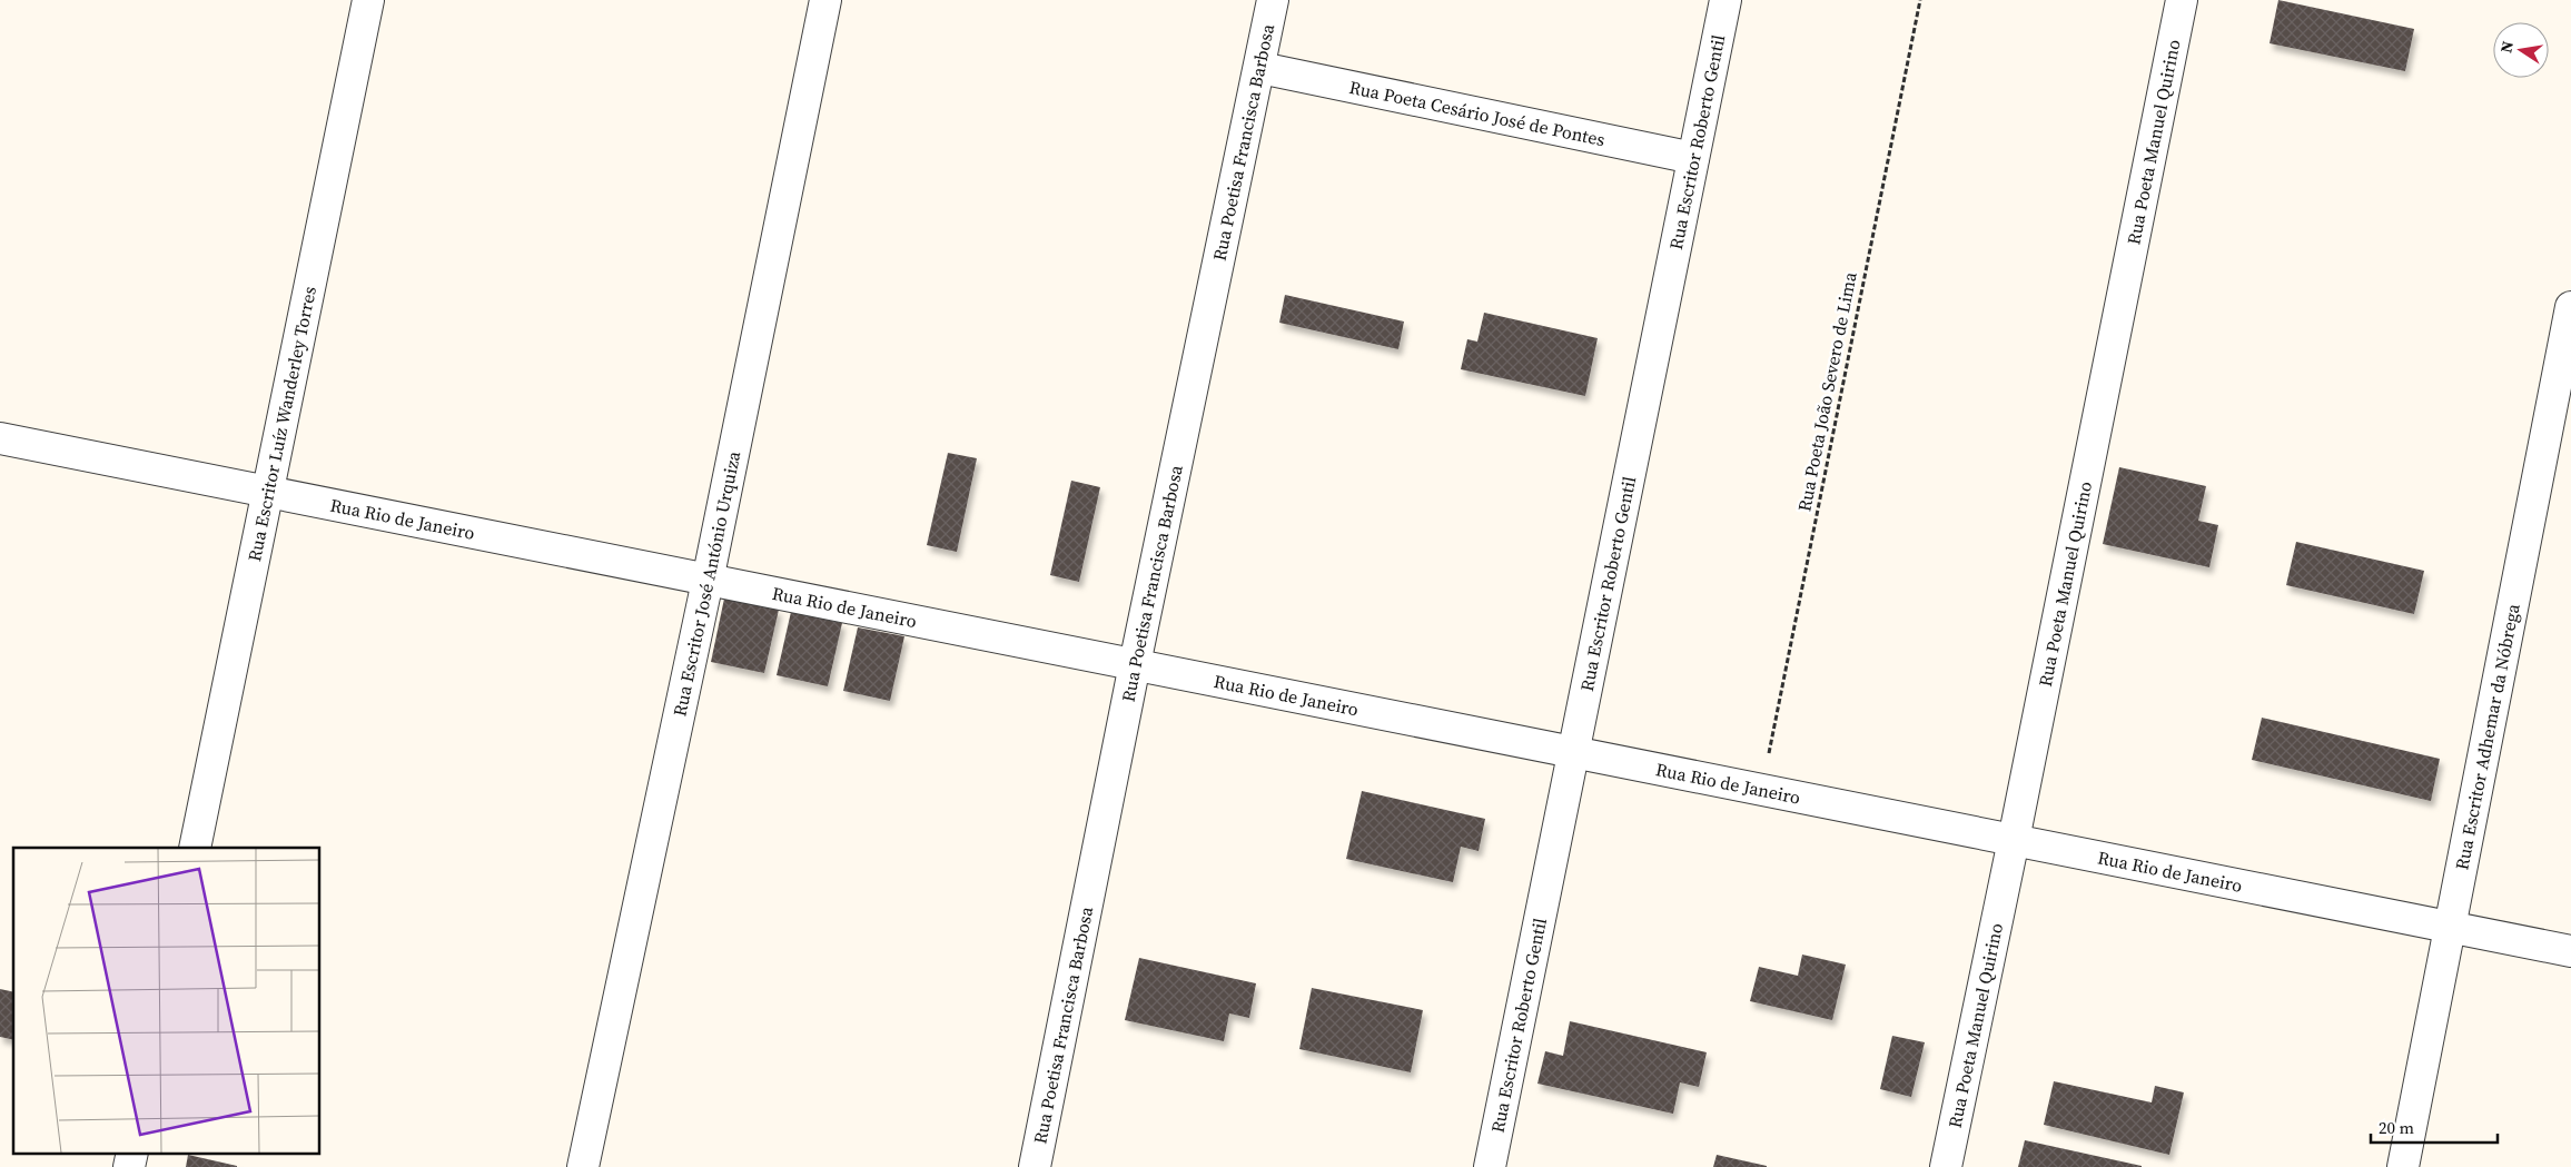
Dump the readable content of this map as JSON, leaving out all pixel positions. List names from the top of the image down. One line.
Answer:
{"streets":{"street":["Rua Poeta Cesário José de Pontes","Rua Poetisa Francisca Barbosa","Rua Escritor Roberto Gentil","Rua Poeta Manuel Quirino","Rua Escritor Luíz Wanderley Torres","Rua Rio de Janeiro","Rua Escritor José António Urquiza","Rua Escritor Adhemar da Nóbrega"],"path":["Rua Poeta João Severo de Lima"]},"crossings":[["Rua Poeta Cesário José de Pontes","Rua Poetisa Francisca Barbosa"],["Rua Poeta Cesário José de Pontes","Rua Escritor Roberto Gentil"],["Rua Poetisa Francisca Barbosa","Rua Rio de Janeiro"],["Rua Escritor Roberto Gentil","Rua Rio de Janeiro"],["Rua Poeta Manuel Quirino","Rua Rio de Janeiro"],["Rua Poeta João Severo de Lima","Rua Rio de Janeiro"],["Rua Escritor Luíz Wanderley Torres","Rua Rio de Janeiro"],["Rua Rio de Janeiro","Rua Escritor José António Urquiza"],["Rua Rio de Janeiro","Rua Escritor Adhemar da Nóbrega"]],"scale_bar":"20 m","north":"left"}
